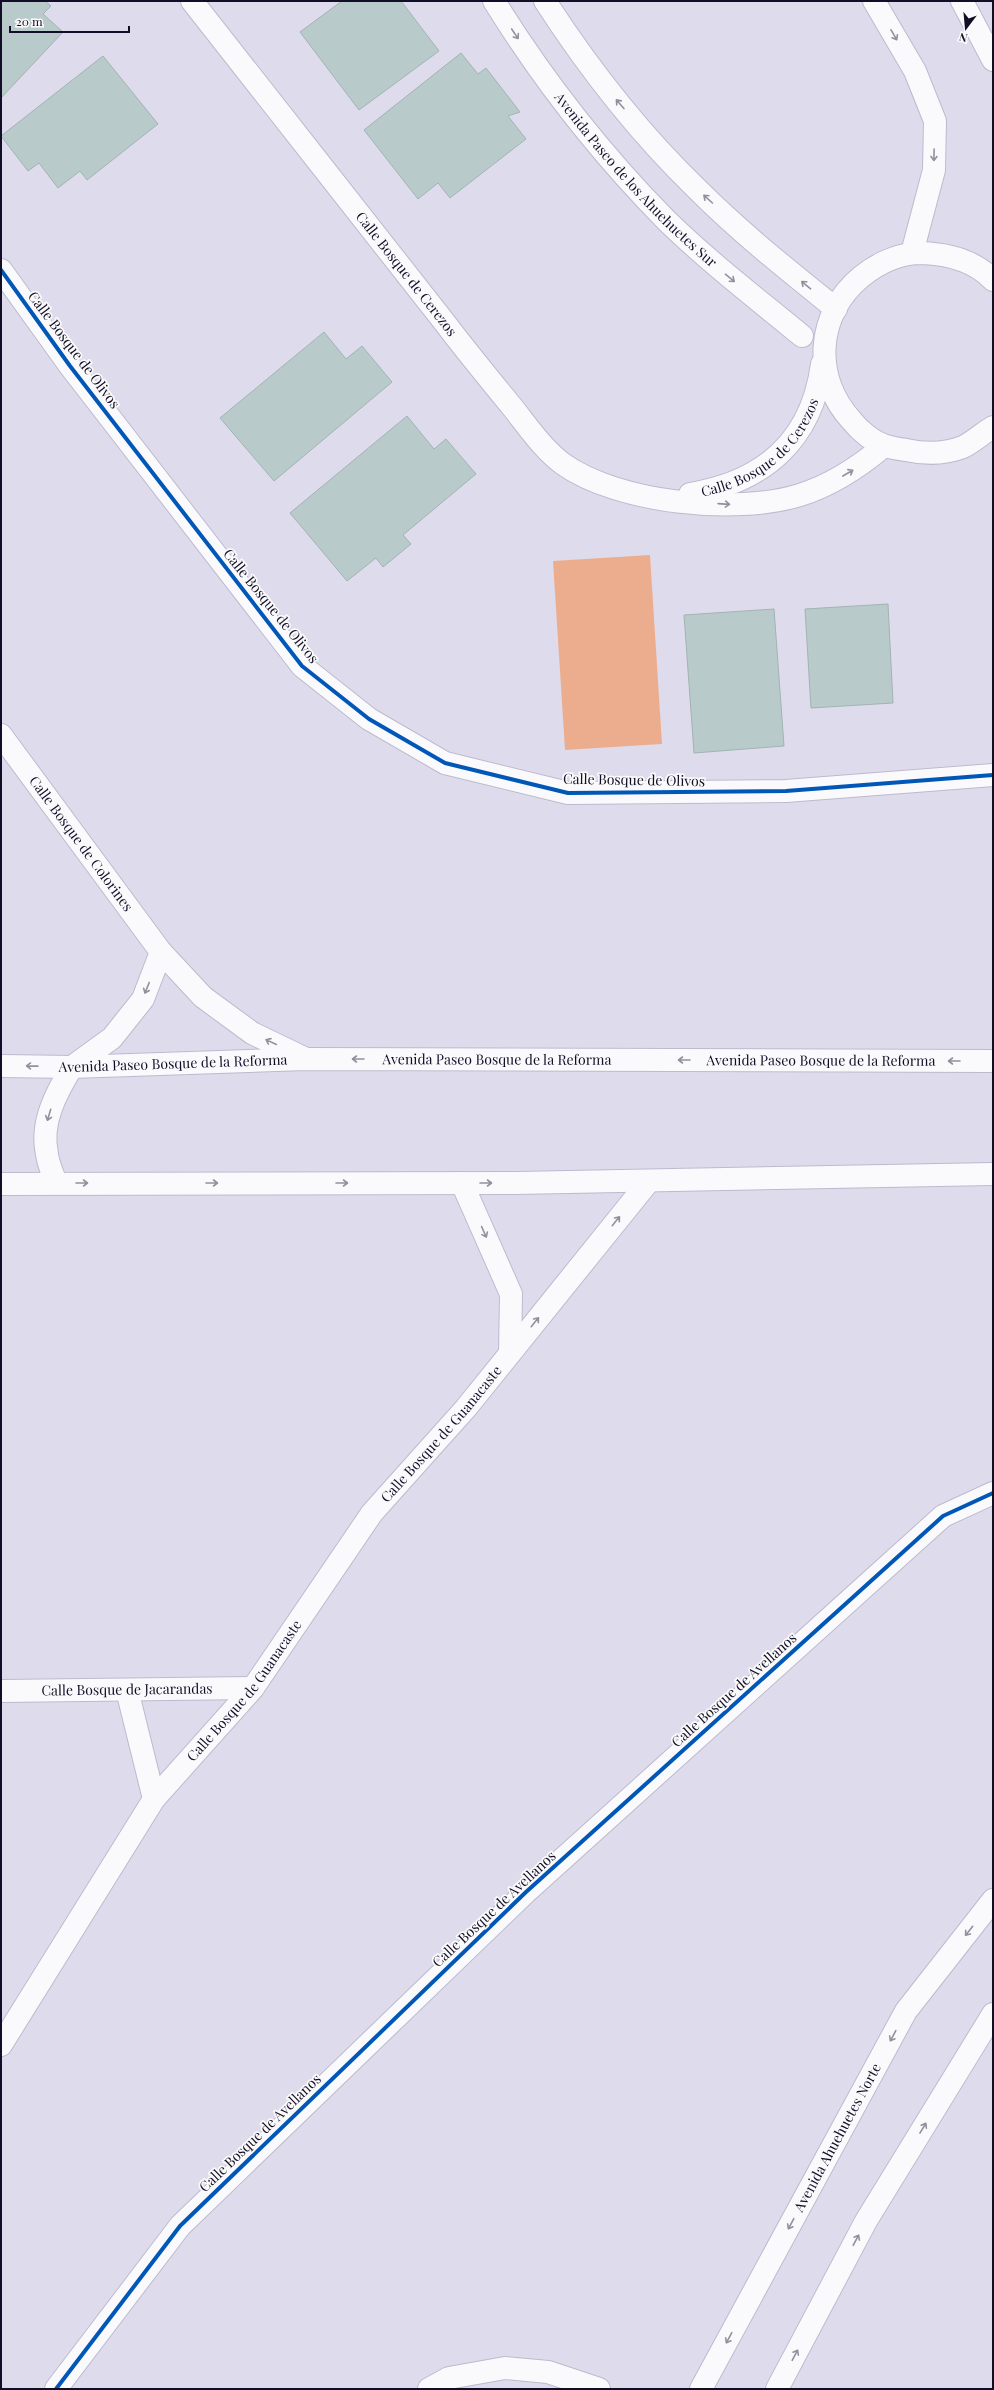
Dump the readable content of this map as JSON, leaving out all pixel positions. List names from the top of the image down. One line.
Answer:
{"streets":{"street":["Avenida Paseo de los Ahuehuetes Sur","Calle Bosque de Cerezos","Calle Bosque de Olivos","Calle Bosque de Colorines","Avenida Paseo Bosque de la Reforma","Calle Bosque de Guanacaste","Calle Bosque de Jacarandas","Calle Bosque de Avellanos","Avenida Ahuehuetes Norte"]},"crossings":[["Calle Bosque de Colorines","Avenida Paseo Bosque de la Reforma"],["Calle Bosque de Guanacaste","Calle Bosque de Jacarandas"]],"one_way":["Calle Bosque de Colorines"],"scale_bar":"20 m","north":"bottom"}
